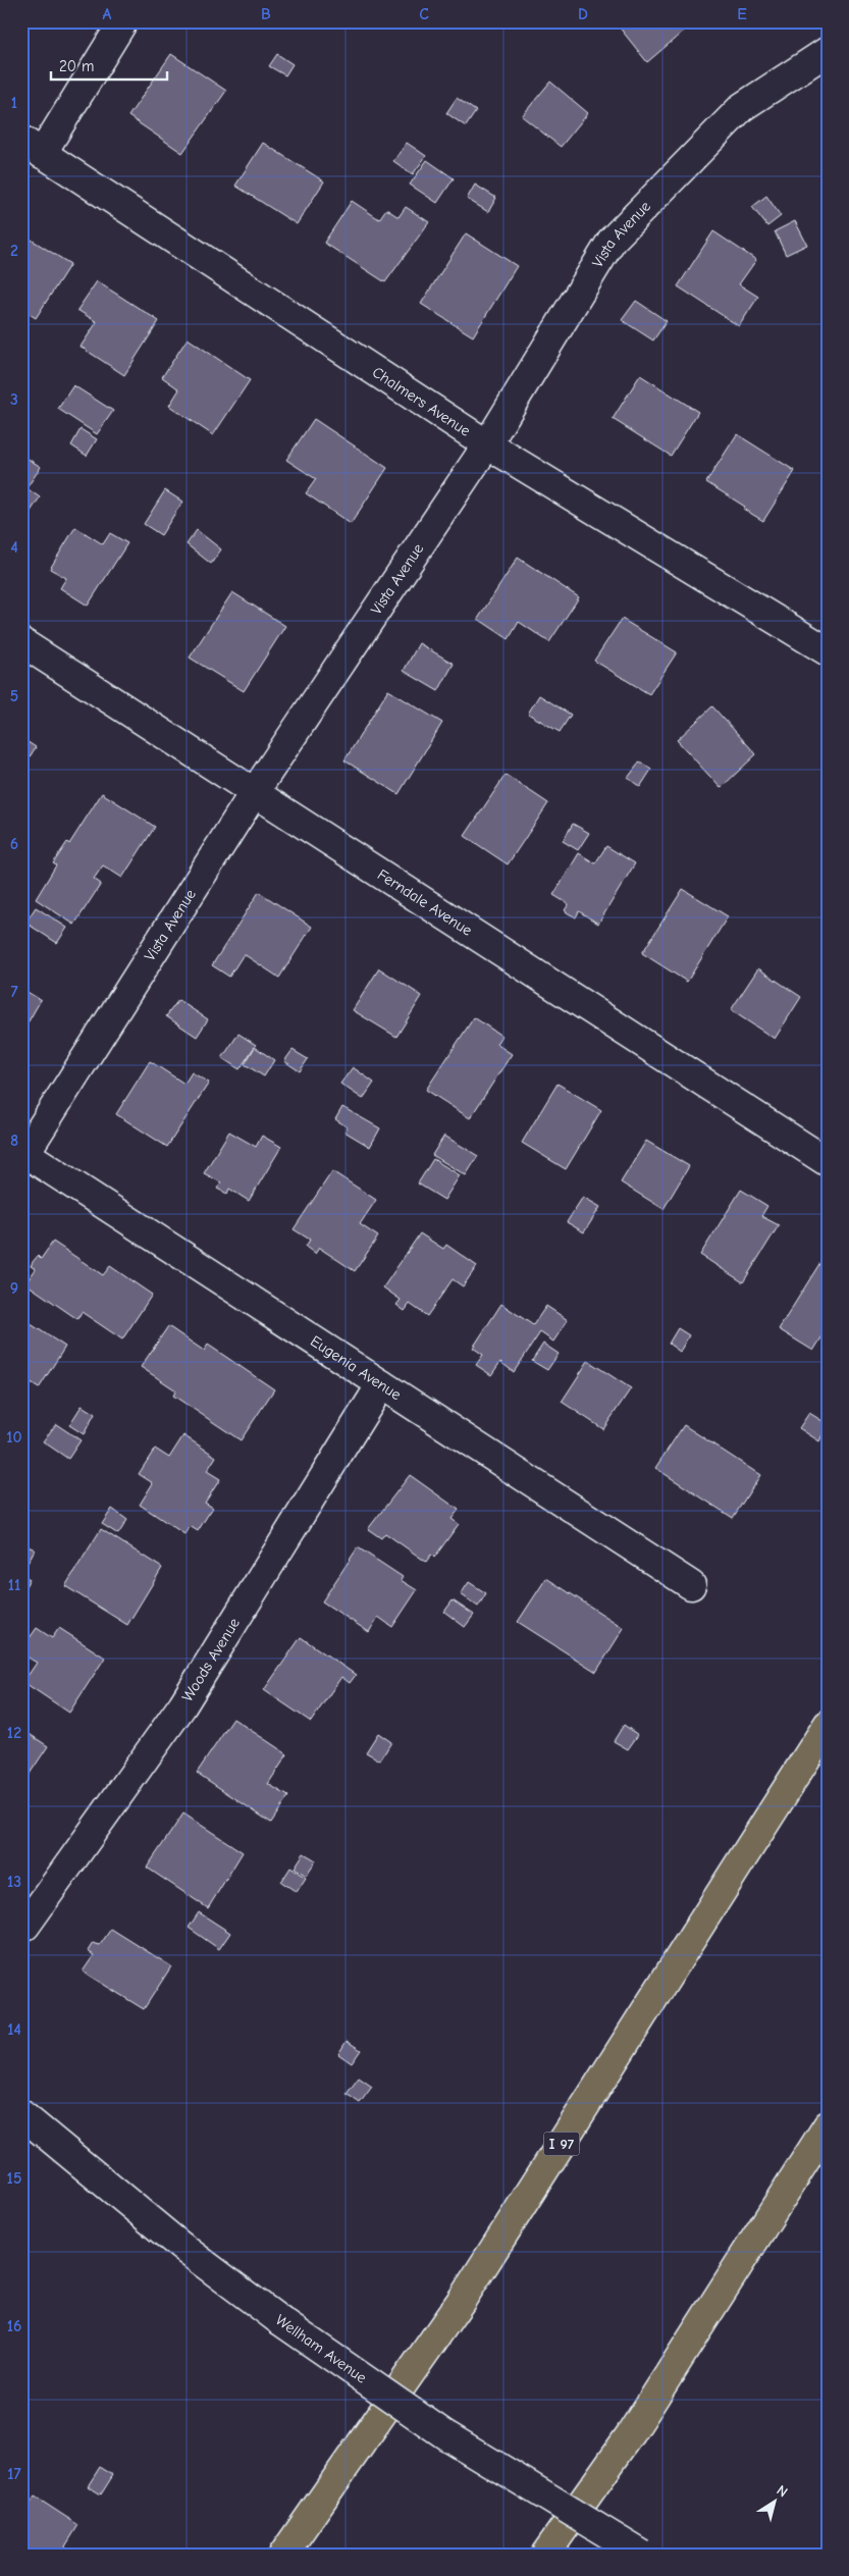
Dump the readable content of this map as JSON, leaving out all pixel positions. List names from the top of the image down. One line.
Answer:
{"streets":{"highway":["I 97"],"street":["Vista Avenue","Chalmers Avenue","Ferndale Avenue","Eugenia Avenue","Woods Avenue","Wellham Avenue"]},"crossings":[["Vista Avenue","Chalmers Avenue"],["Vista Avenue","Ferndale Avenue"],["Vista Avenue","Eugenia Avenue"],["Eugenia Avenue","Woods Avenue"]],"scale_bar":"20 m","north":"top right","grid":{"columns":["A","B","C","D","E"],"rows":["1","2","3","4","5","6","7","8","9","10","11","12","13","14","15","16","17"]}}
